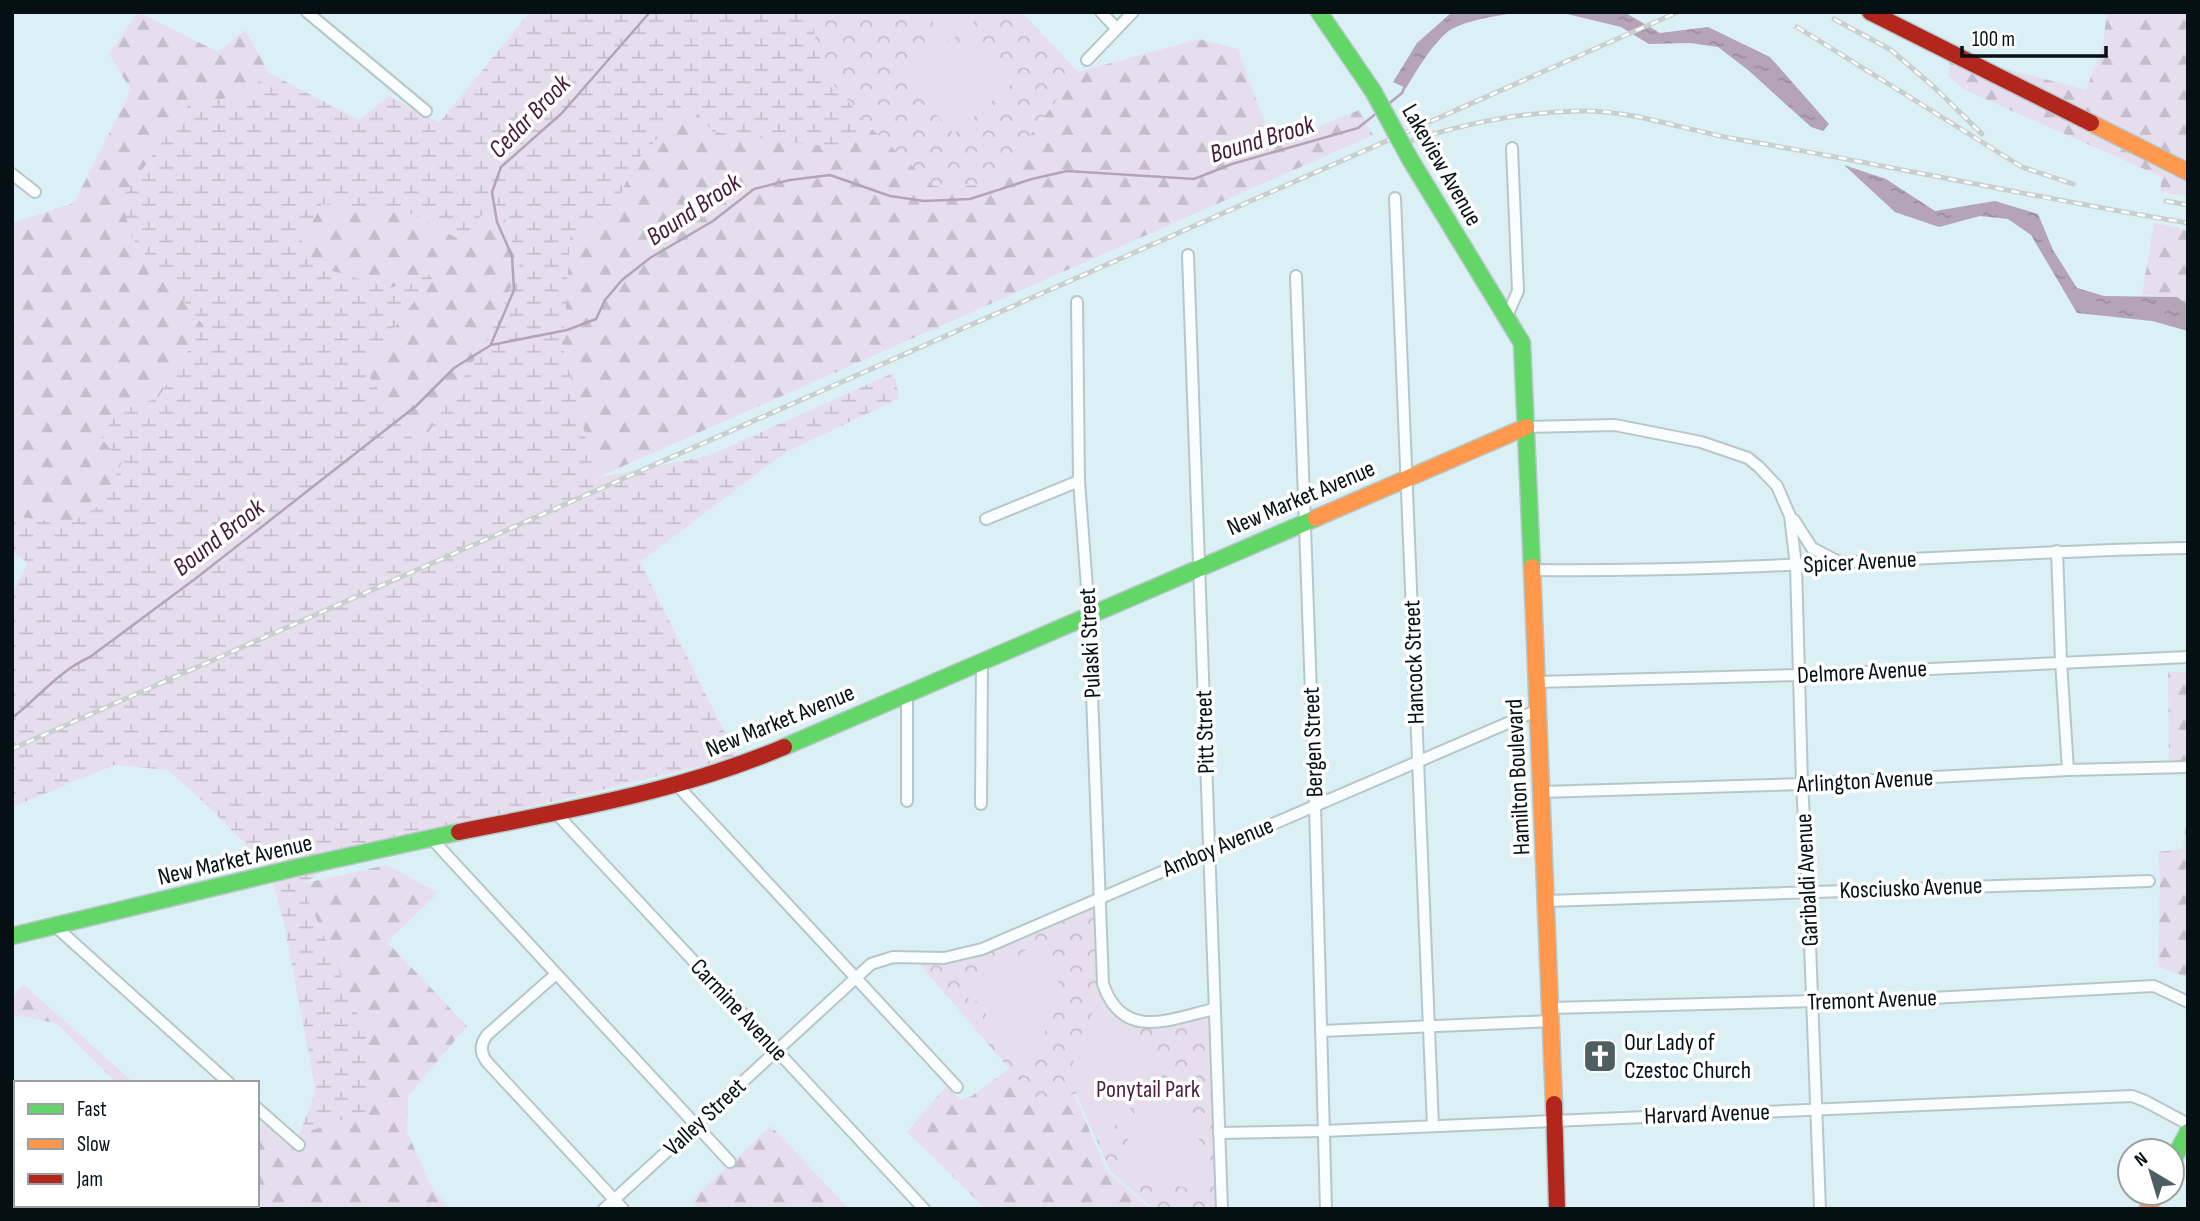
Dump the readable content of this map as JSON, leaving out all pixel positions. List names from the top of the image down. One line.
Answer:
{"streets":{"main road":["Lakeview Avenue","New Market Avenue","Hamilton Boulevard"],"street":["Spicer Avenue","Pulaski Street","Hancock Street","Delmore Avenue","Pitt Street","Bergen Street","Arlington Avenue","Amboy Avenue","Garibaldi Avenue","Kosciusko Avenue","Tremont Avenue","Carmine Avenue","Harvard Avenue","Valley Street"]},"crossings":[["Lakeview Avenue","Hamilton Boulevard"],["New Market Avenue","Pulaski Street"],["New Market Avenue","Hancock Street"],["New Market Avenue","Pitt Street"],["New Market Avenue","Bergen Street"],["New Market Avenue","Hamilton Boulevard"],["New Market Avenue","Carmine Avenue"],["Spicer Avenue","Hamilton Boulevard"],["Spicer Avenue","Garibaldi Avenue"],["Pulaski Street","Pitt Street"],["Pulaski Street","Amboy Avenue"],["Hancock Street","Amboy Avenue"],["Hancock Street","Tremont Avenue"],["Hancock Street","Harvard Avenue"],["Delmore Avenue","Hamilton Boulevard"],["Delmore Avenue","Garibaldi Avenue"],["Pitt Street","Amboy Avenue"],["Pitt Street","Harvard Avenue"],["Bergen Street","Amboy Avenue"],["Bergen Street","Tremont Avenue"],["Bergen Street","Harvard Avenue"],["Hamilton Boulevard","Arlington Avenue"],["Hamilton Boulevard","Amboy Avenue"],["Hamilton Boulevard","Kosciusko Avenue"],["Hamilton Boulevard","Tremont Avenue"],["Hamilton Boulevard","Harvard Avenue"],["Arlington Avenue","Garibaldi Avenue"],["Amboy Avenue","Valley Street"],["Garibaldi Avenue","Kosciusko Avenue"],["Garibaldi Avenue","Tremont Avenue"],["Garibaldi Avenue","Harvard Avenue"],["Carmine Avenue","Valley Street"]],"water":["Cedar Brook","Bound Brook"],"parks":["Ponytail Park"],"places":{"church":["Our Lady of Czestoc Church"]},"legend":["Fast","Slow","Jam"],"scale_bar":"100 m","north":"top left"}
